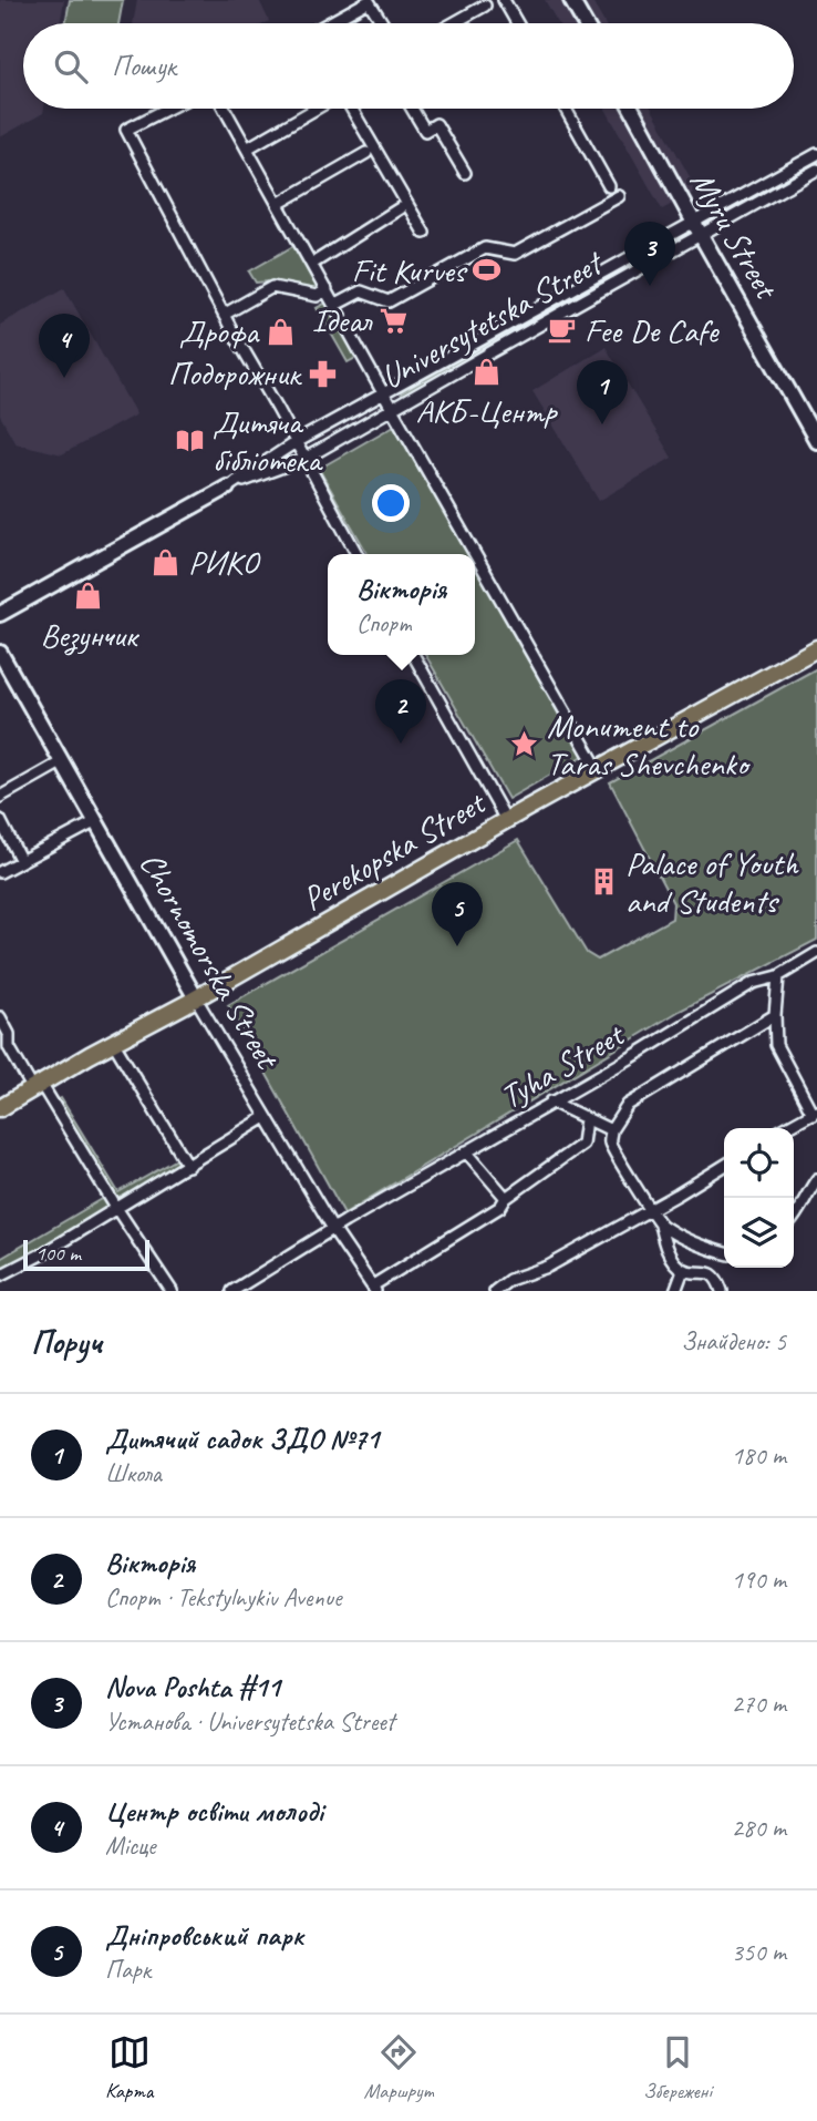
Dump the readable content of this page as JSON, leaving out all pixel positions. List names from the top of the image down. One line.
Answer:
{"streets":{"main road":["Perekopska Street"],"street":["Myru Street","Universytetska Street","Chornomorska Street","Tyha Street"]},"crossings":[["Myru Street","Universytetska Street"],["Perekopska Street","Chornomorska Street"],["Chornomorska Street","Tyha Street"]],"places":{"sports":["Fit Kurves"],"supermarket":["Ідеал"],"cafe":["Fee De Cafe"],"shop":["Дрофа","АКБ-Центр","РИКО","Везунчик"],"pharmacy":["Подорожник"],"library":["Дитяча бібліотека"],"place":["Monument to Taras Shevchenko"],"building":["Palace of Youth and Students"]},"scale_bar":"100 m","page":{"search":"Пошук","pins":["3","4","1","2","5"],"popup":["Вікторія","Спорт"],"scale":"100 m","heading":["Поруч","Знайдено: 5"],"list":[{"mark":"1","name":"Дитячий садок ЗДО №71","note":"Школа","value":"180 m"},{"mark":"2","name":"Вікторія","note":"Спорт · Tekstylnykiv Avenue","value":"190 m"},{"mark":"3","name":"Nova Poshta #11","note":"Установа · Universytetska Street","value":"270 m"},{"mark":"4","name":"Центр освіти молоді","note":"Місце","value":"280 m"},{"mark":"5","name":"Дніпровський парк","note":"Парк","value":"350 m"}],"nav":["Карта","Маршрут","Збережені"]}}
